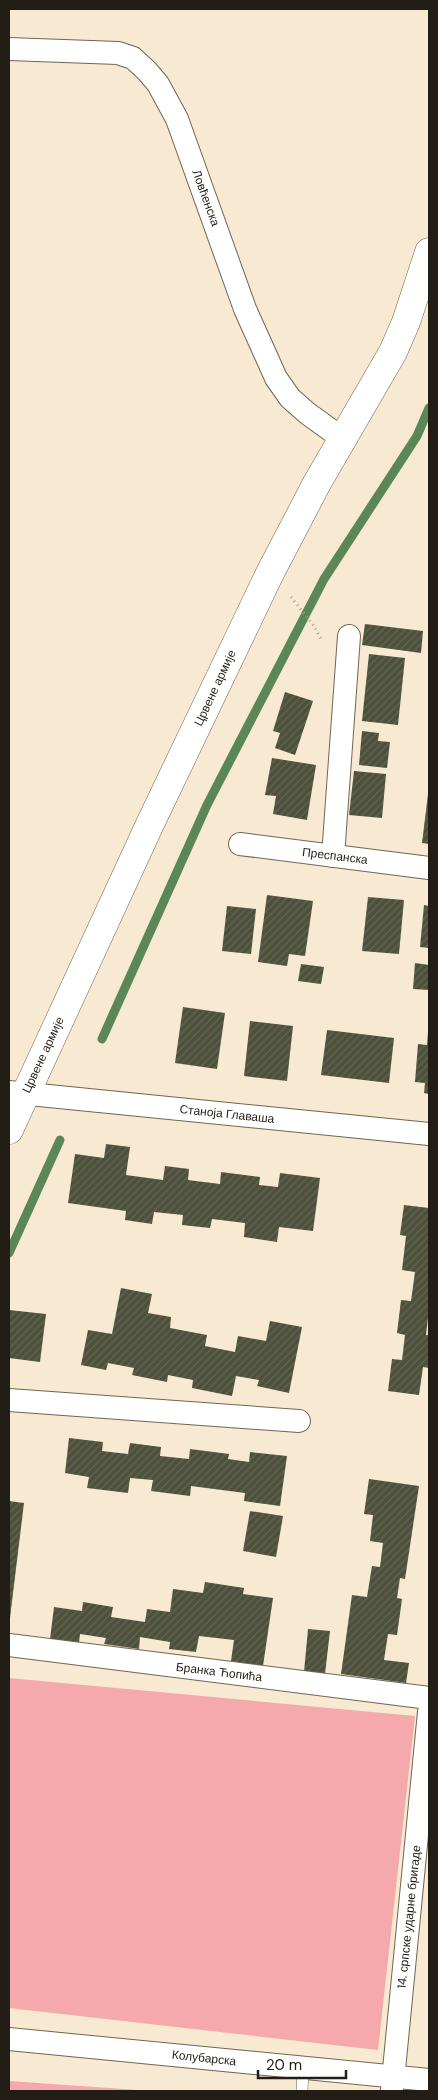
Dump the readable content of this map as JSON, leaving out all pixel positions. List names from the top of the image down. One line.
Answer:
{"streets":{"main road":["Црвене армије"],"street":["Ловћенска","Преспанска","Станоја Главаша","Бранка Ћопића","14. српске ударне бригаде","Колубарска"]},"crossings":[["Ловћенска","Црвене армије"],["Црвене армије","Станоја Главаша"],["14. српске ударне бригаде","Колубарска"]],"scale_bar":"20 m"}
